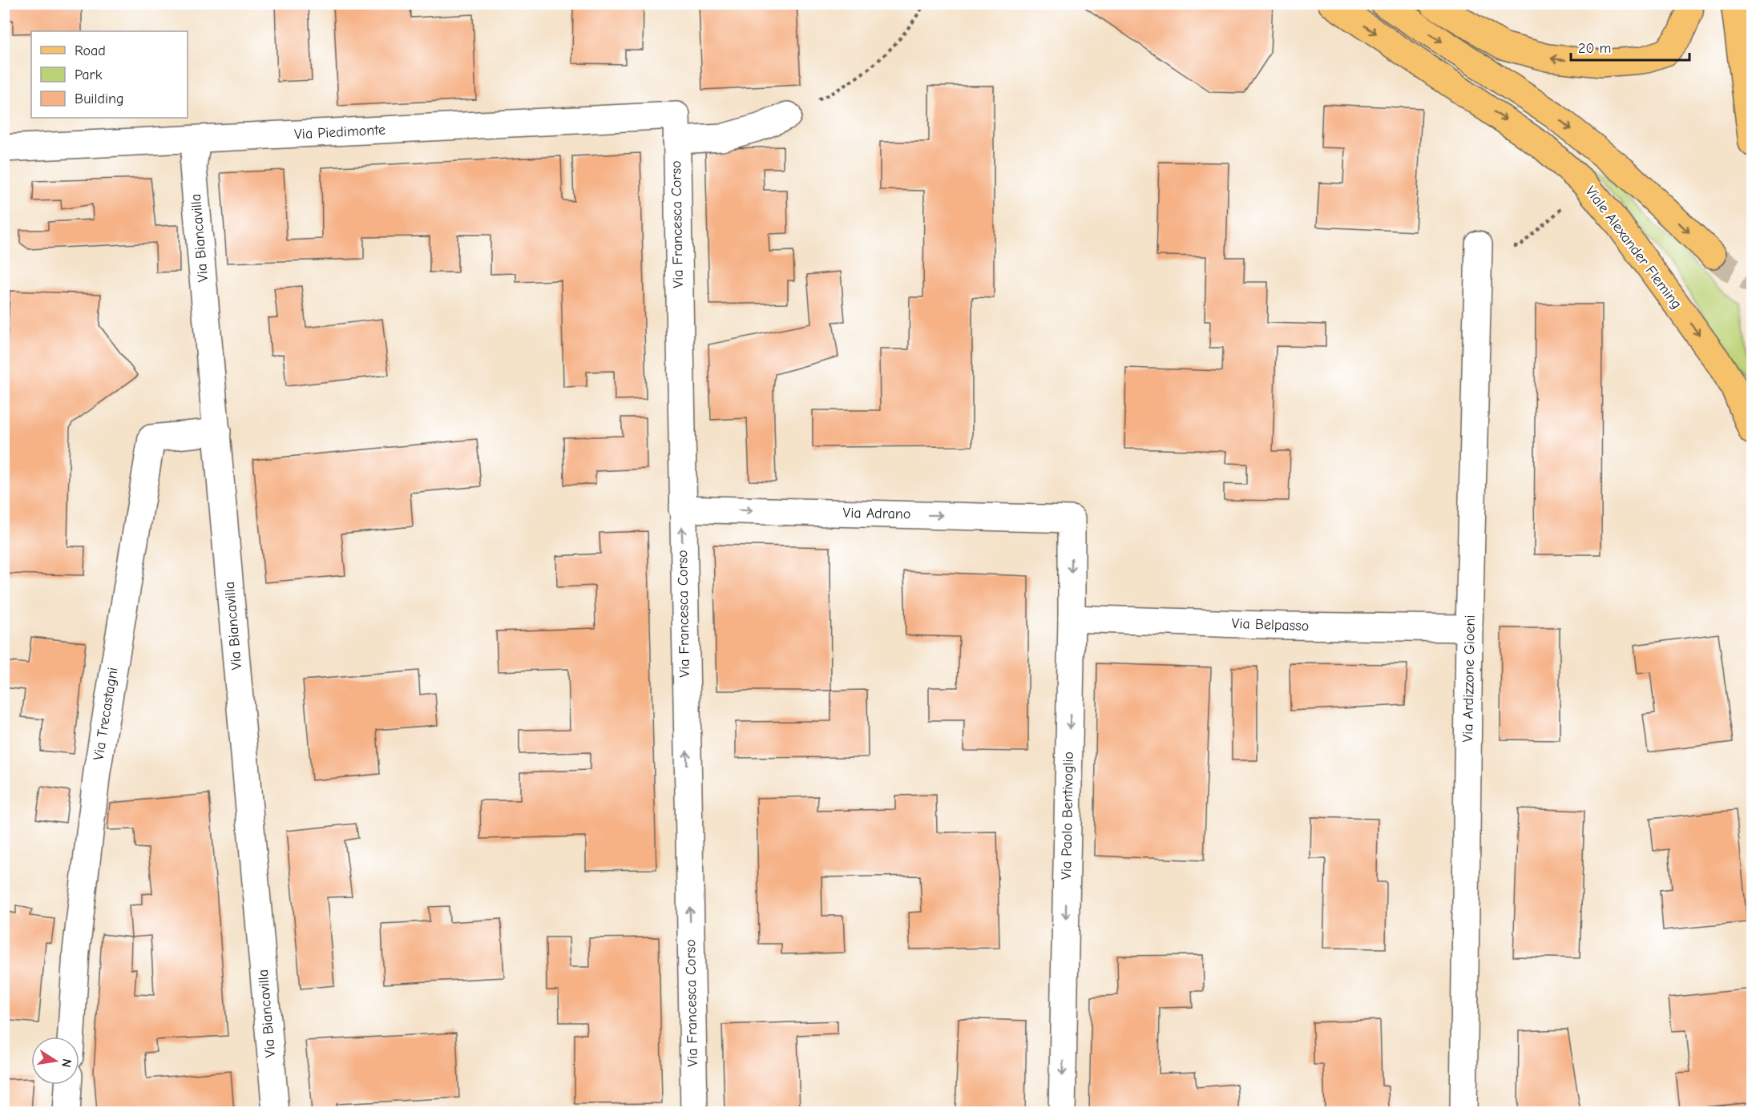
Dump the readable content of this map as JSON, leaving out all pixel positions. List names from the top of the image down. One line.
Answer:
{"streets":{"main road":["Viale Alexander Fleming"],"street":["Via Piedimonte","Via Francesca Corso","Via Biancavilla","Via Adrano","Via Belpasso","Via Ardizzone Gioeni","Via Trecastagni","Via Paolo Bentivoglio"]},"crossings":[["Via Piedimonte","Via Francesca Corso"],["Via Piedimonte","Via Biancavilla"],["Via Francesca Corso","Via Adrano"],["Via Biancavilla","Via Trecastagni"],["Via Adrano","Via Paolo Bentivoglio"],["Via Belpasso","Via Ardizzone Gioeni"],["Via Belpasso","Via Paolo Bentivoglio"]],"one_way":["Via Francesca Corso","Via Adrano","Via Paolo Bentivoglio"],"legend":["Road","Park","Building"],"scale_bar":"20 m","north":"right"}
